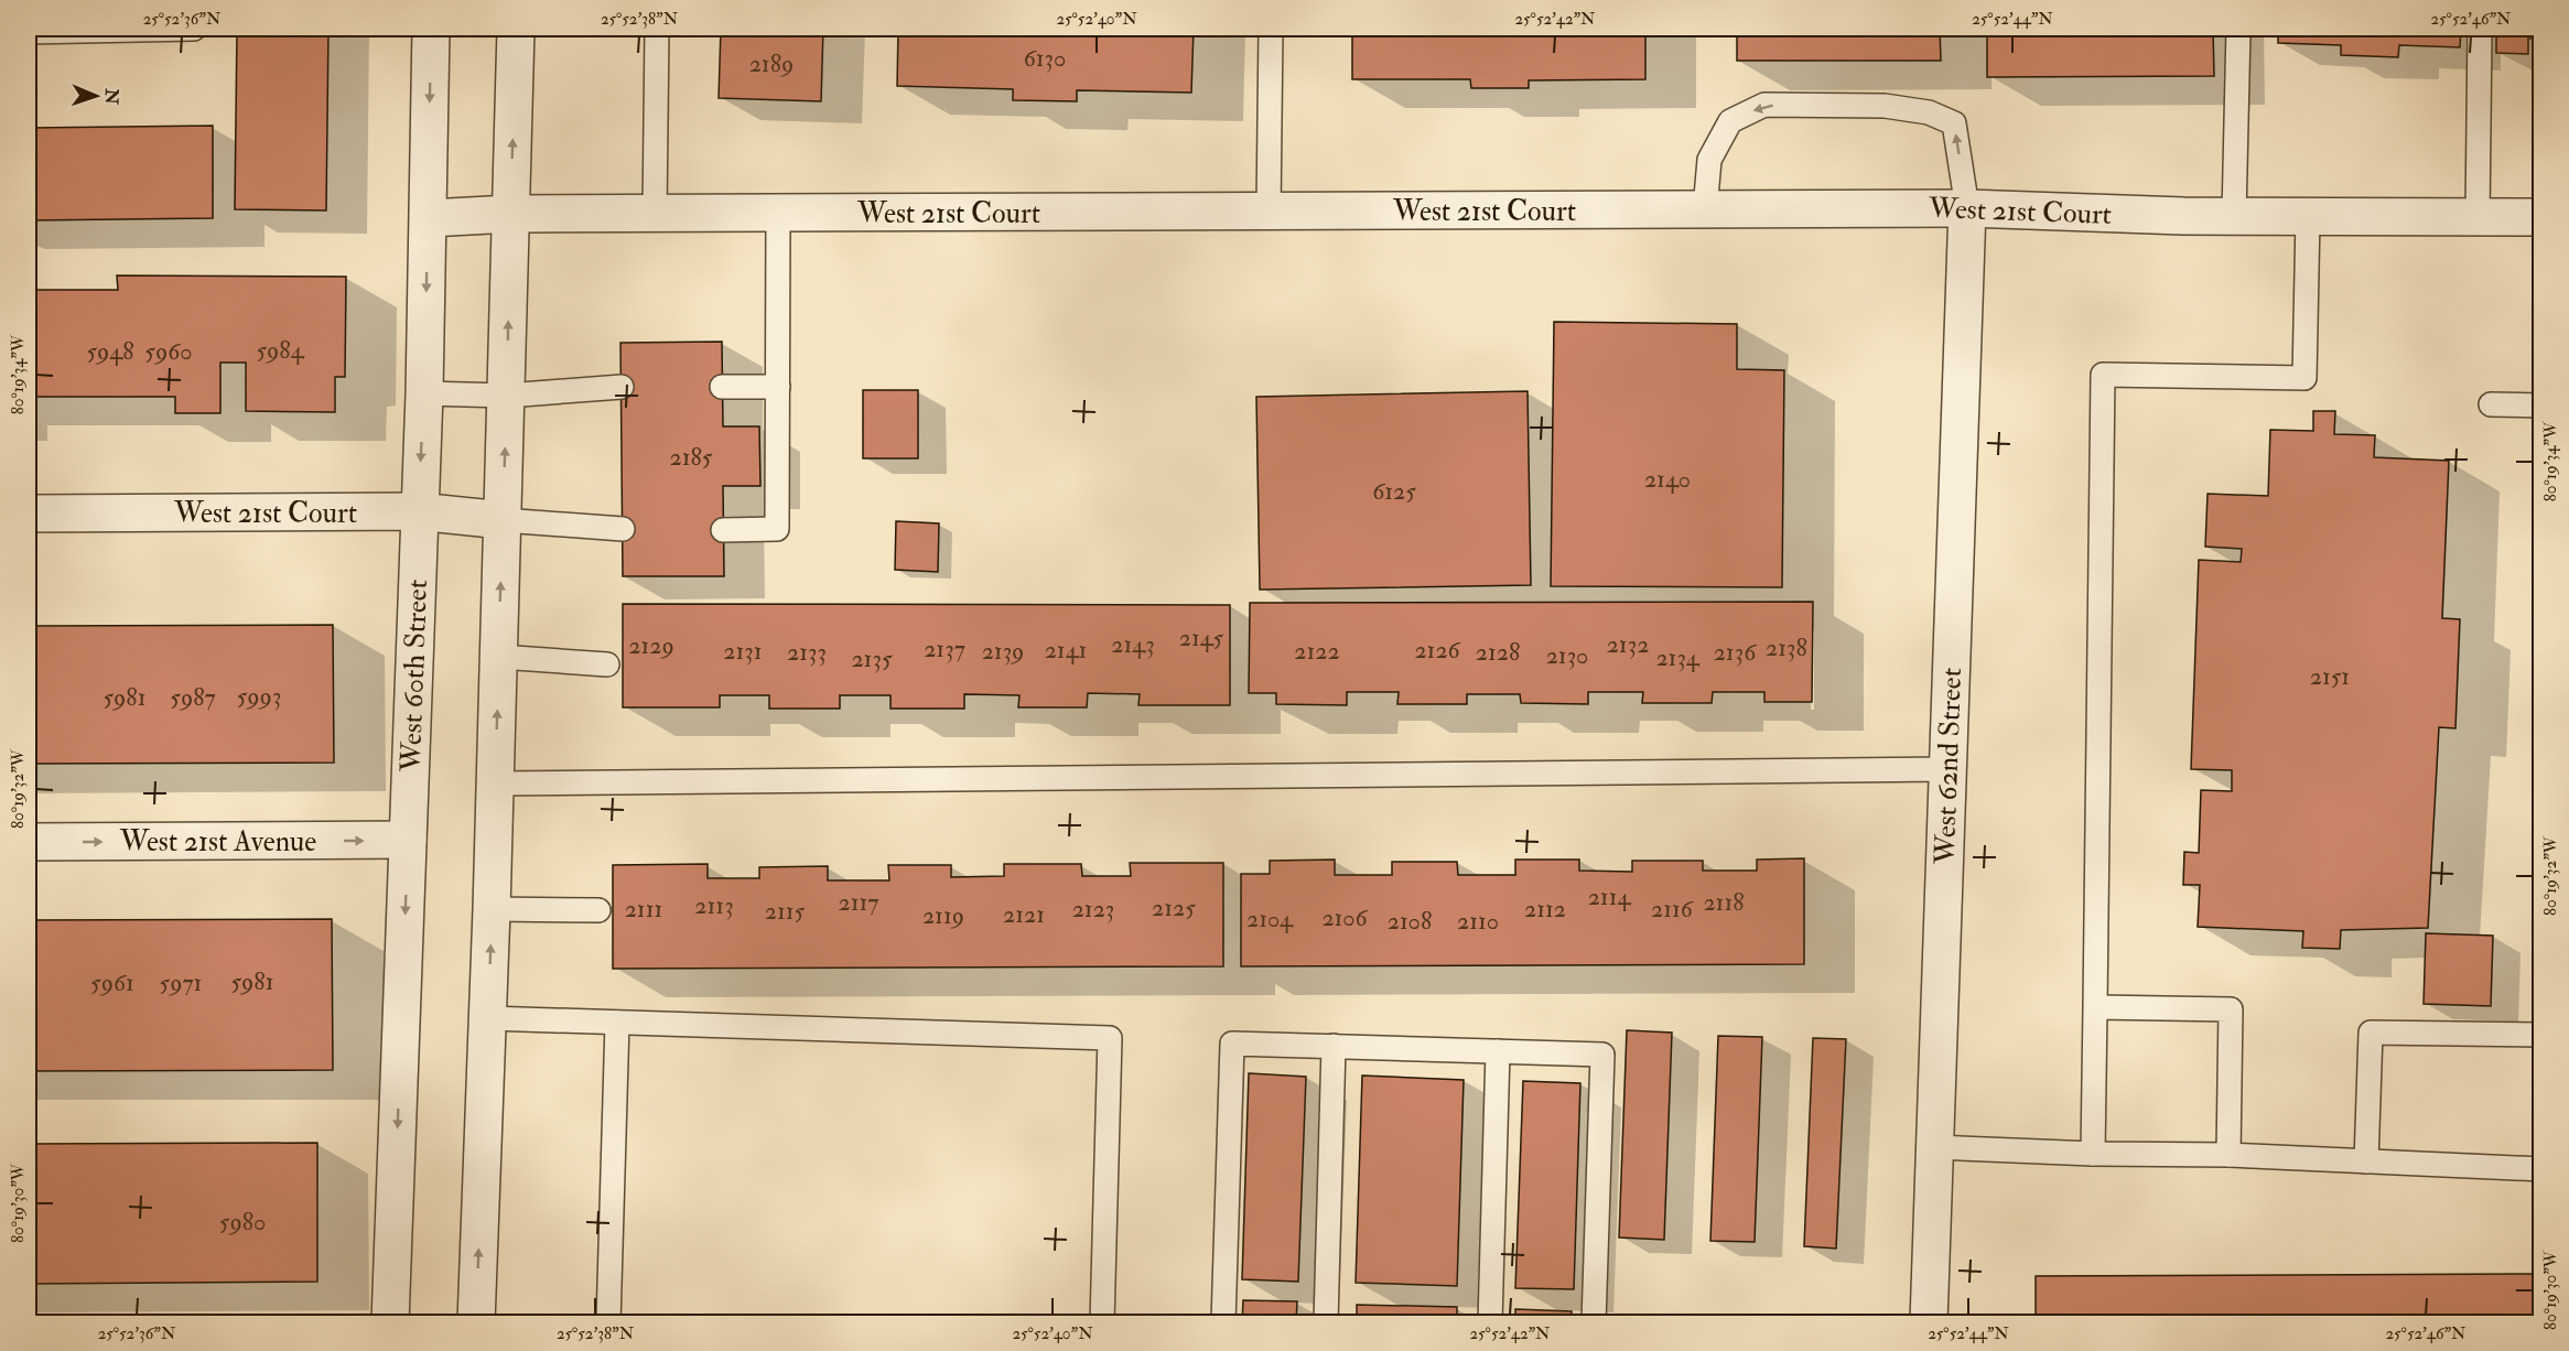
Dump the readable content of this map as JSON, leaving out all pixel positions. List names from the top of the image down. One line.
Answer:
{"streets":{"street":["West 21st Court","West 60th Street","West 62nd Street","West 21st Avenue"]},"crossings":[["West 21st Court","West 60th Street"],["West 21st Court","West 62nd Street"],["West 60th Street","West 21st Avenue"]],"one_way":["West 21st Avenue"],"house_numbers":["6130","2189","5984","5948","5960","2185","2140","6125","2145","2143","2132","2129","2138","2137","2141","2126","2131","2139","2122","2133","2128","2136","2130","2134","2135","2151","5993","5981","5987","2114","2117","2118","2113","2125","2111","2123","2112","2116","2115","2121","2119","2106","2104","2108","2110","5981","5961","5971","5980"],"north":"right","coordinates":["25°52'36\"N","25°52'38\"N","25°52'40\"N","25°52'42\"N","25°52'44\"N","25°52'46\"N","80°19'34\"W","80°19'32\"W","80°19'30\"W"]}
